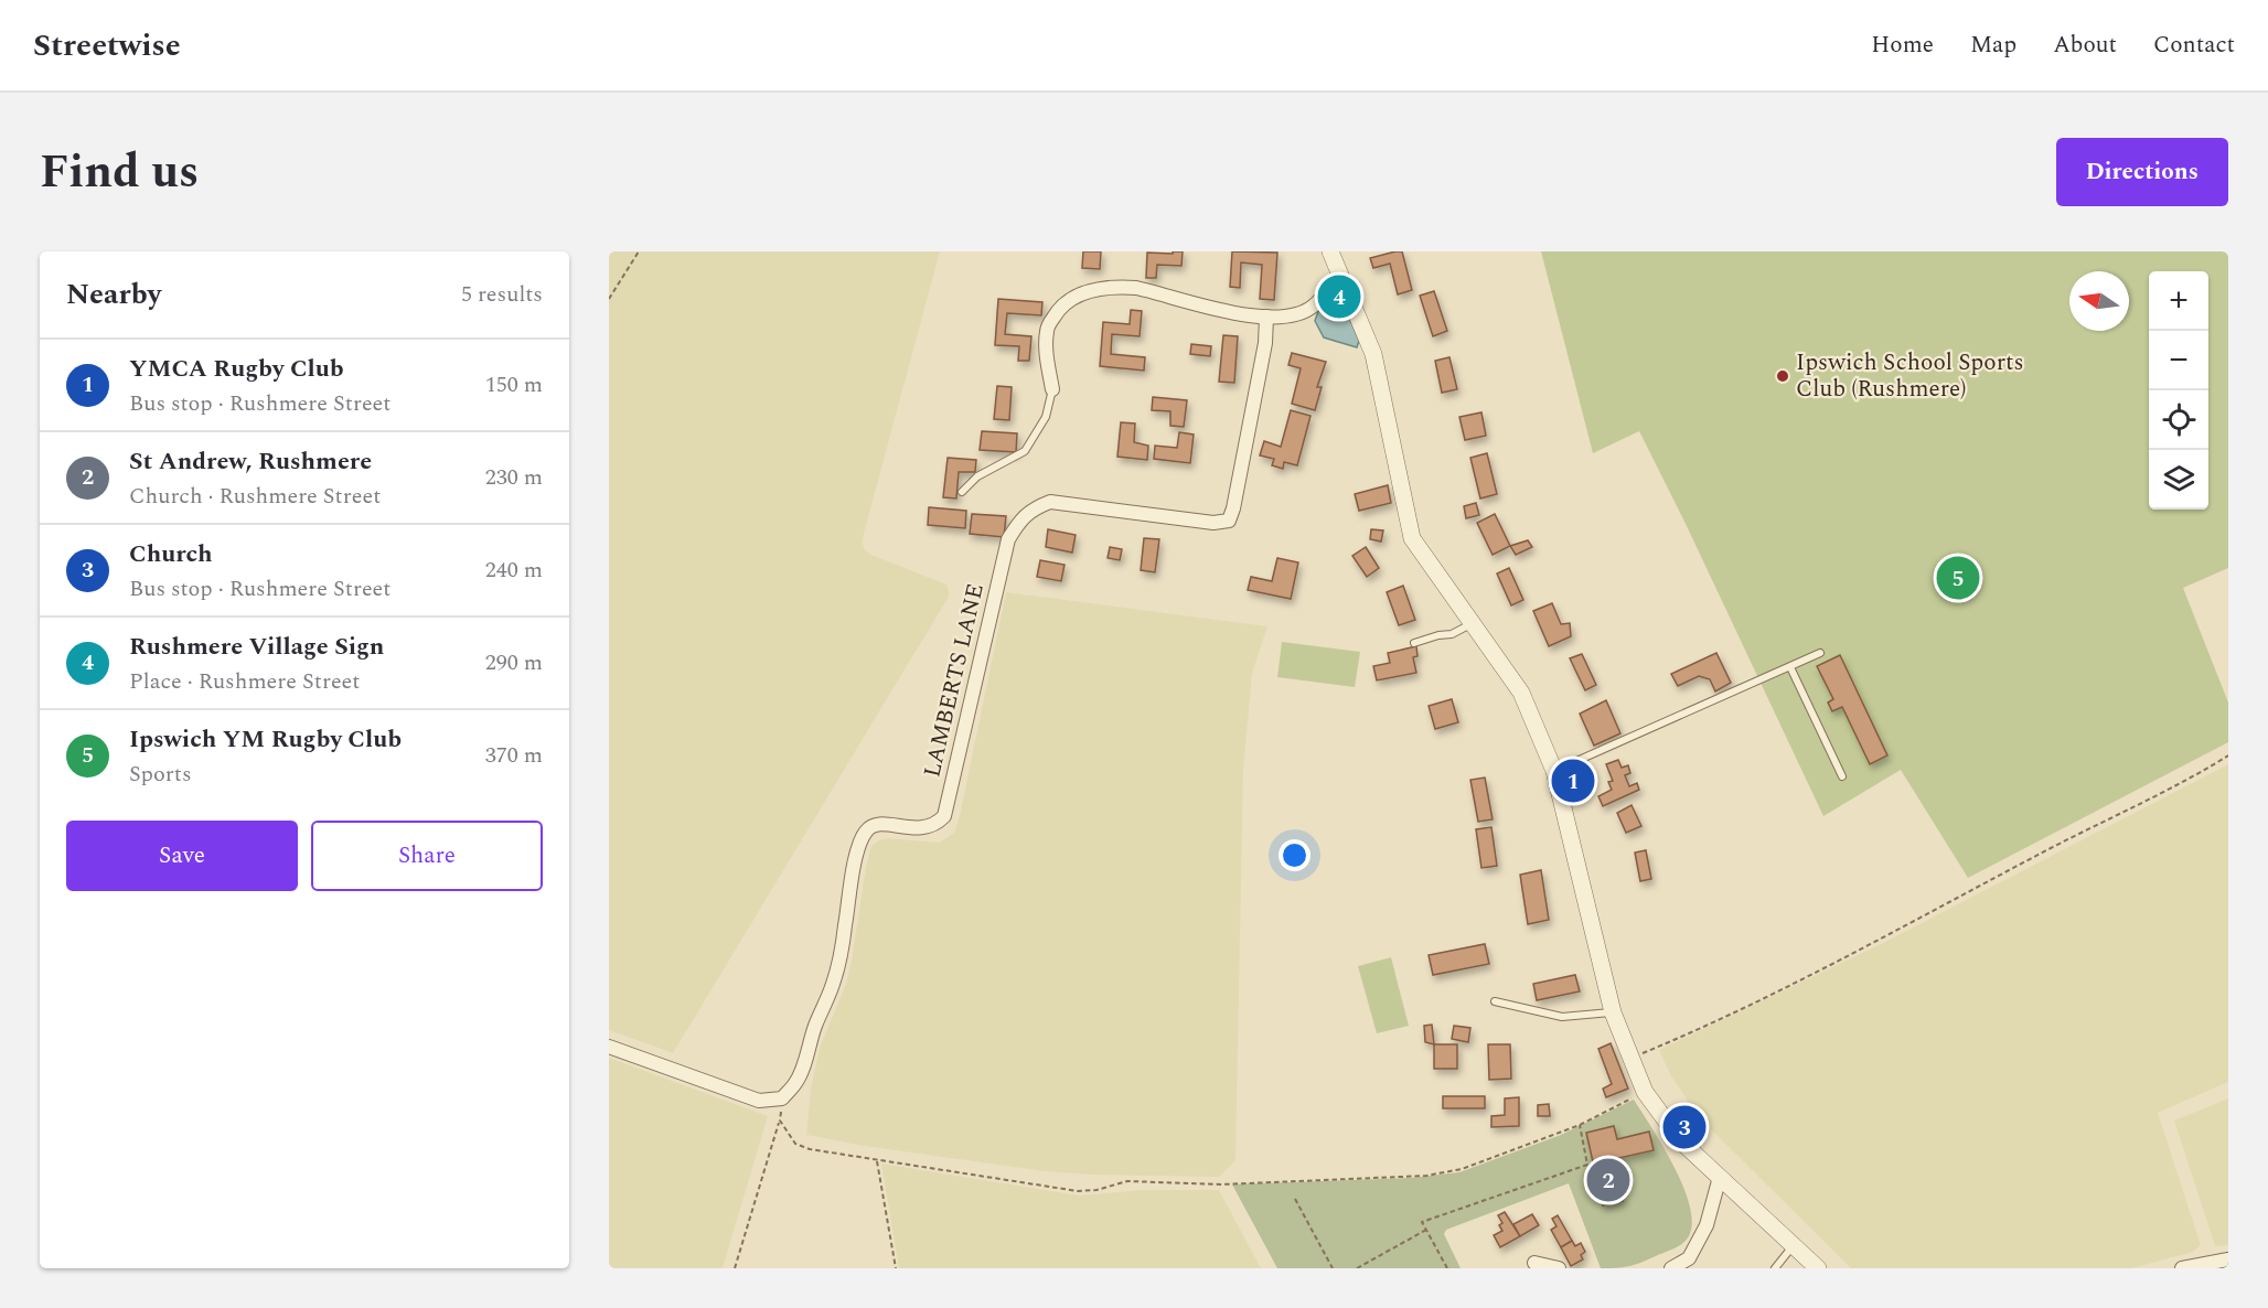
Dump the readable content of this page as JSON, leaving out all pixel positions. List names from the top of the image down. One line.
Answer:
{"streets":{"street":["LAMBERTS LANE"]},"places":["Ipswich School Sports Club (Rushmere)"],"north":"left","page":{"header":"Streetwise","nav":["Home","Map","About","Contact"],"title":"Find us","buttons":["Directions",["Save","Share"]],"heading":["Nearby","5 results"],"map_buttons":["+","−"],"pins":["4","5","1","3","2"],"list":[{"mark":"1","name":"YMCA Rugby Club","note":"Bus stop · Rushmere Street","value":"150 m"},{"mark":"2","name":"St Andrew, Rushmere","note":"Church · Rushmere Street","value":"230 m"},{"mark":"3","name":"Church","note":"Bus stop · Rushmere Street","value":"240 m"},{"mark":"4","name":"Rushmere Village Sign","note":"Place · Rushmere Street","value":"290 m"},{"mark":"5","name":"Ipswich YM Rugby Club","note":"Sports","value":"370 m"}]}}
